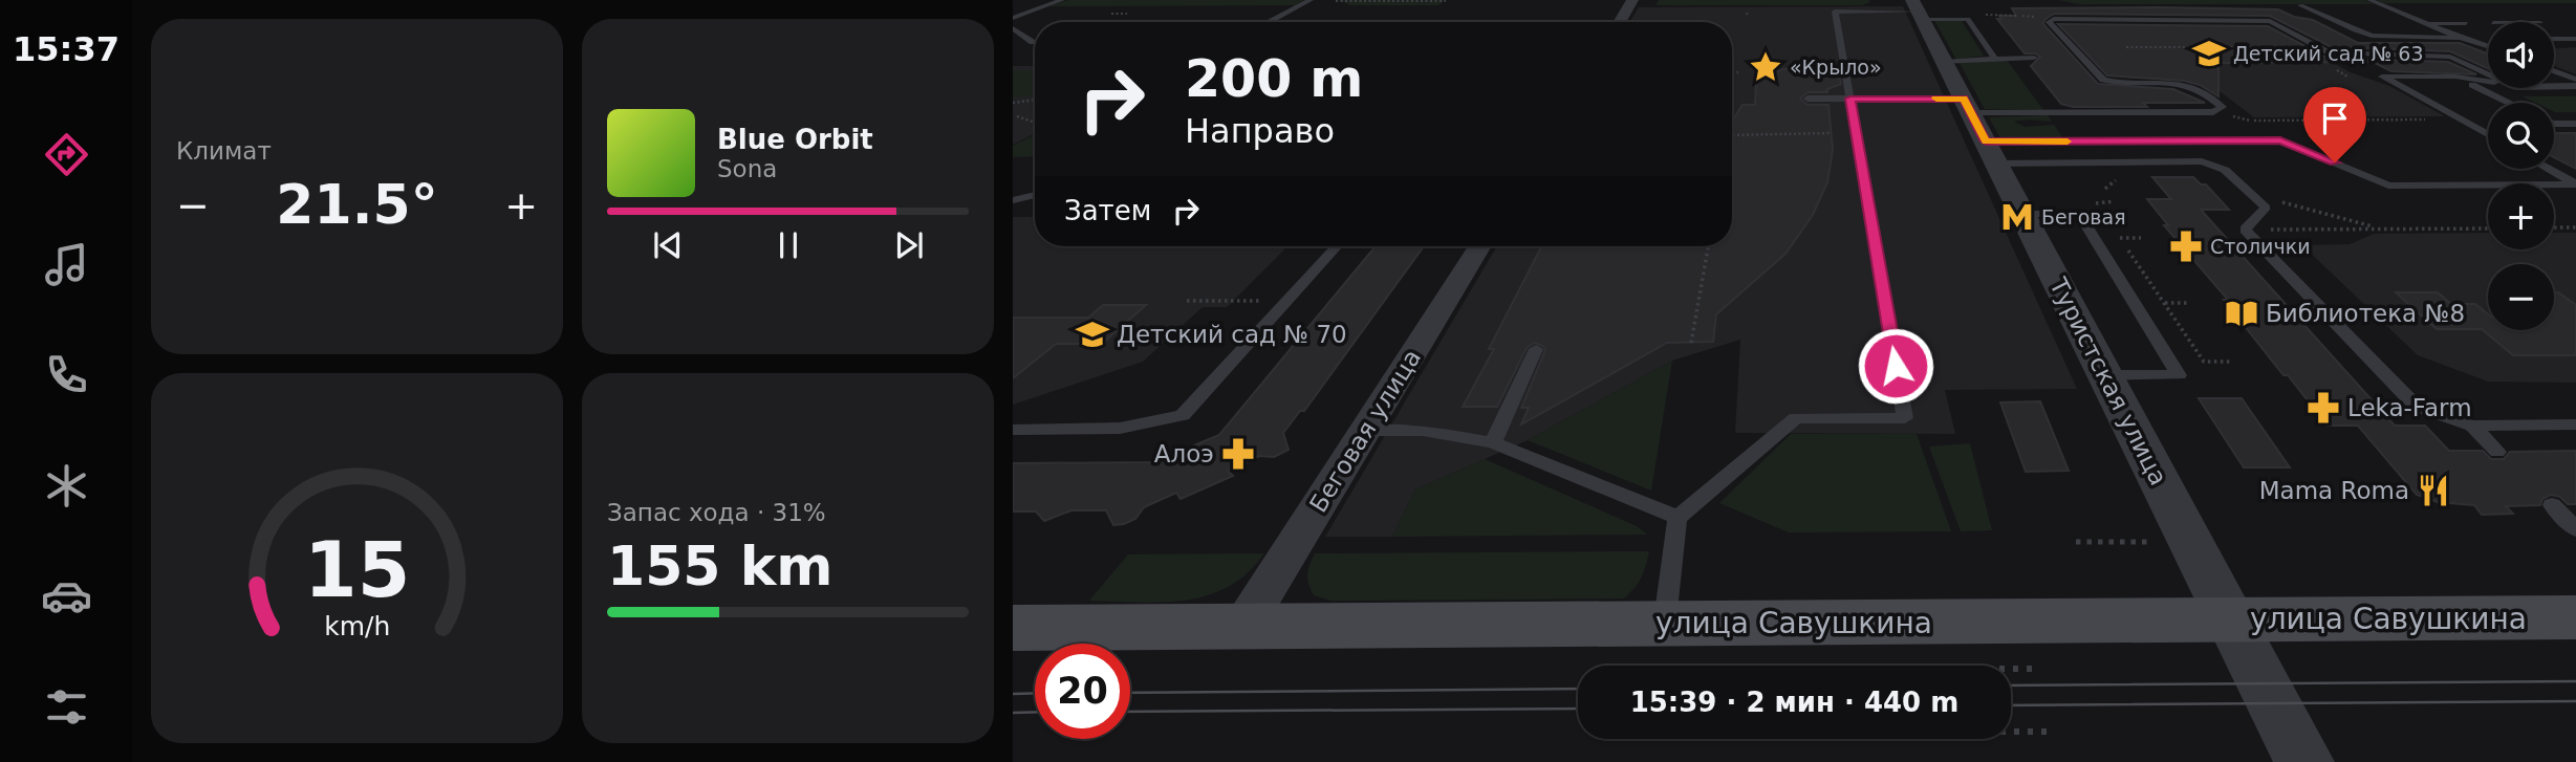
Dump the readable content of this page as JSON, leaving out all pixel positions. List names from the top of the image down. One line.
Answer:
{"streets":{"main road":["улица Савушкина"],"street":["Туристская улица","Беговая улица"]},"crossings":[["Туристская улица","улица Савушкина"],["Беговая улица","улица Савушкина"]],"places":{"school or university":["Детский сад № 63","Детский сад № 70"],"place":["«Крыло»"],"metro station":["Беговая"],"pharmacy":["Столички","Leka-Farm","Алоэ"],"library":["Библиотека №8"],"restaurant":["Mama Roma"]},"page":{"tabs":"15:37","tile":["Климат",["Запас хода · 31%","155 km"]],"map_buttons":["+","−"],"turn":["200 m","Направо"],"song":["Blue Orbit","Sona"],"heat":["−","21.5°","+"],"then":"Затем","limit":"20","trip":"15:39 · 2 мин · 440 m","gauge":["15","km/h"]}}
